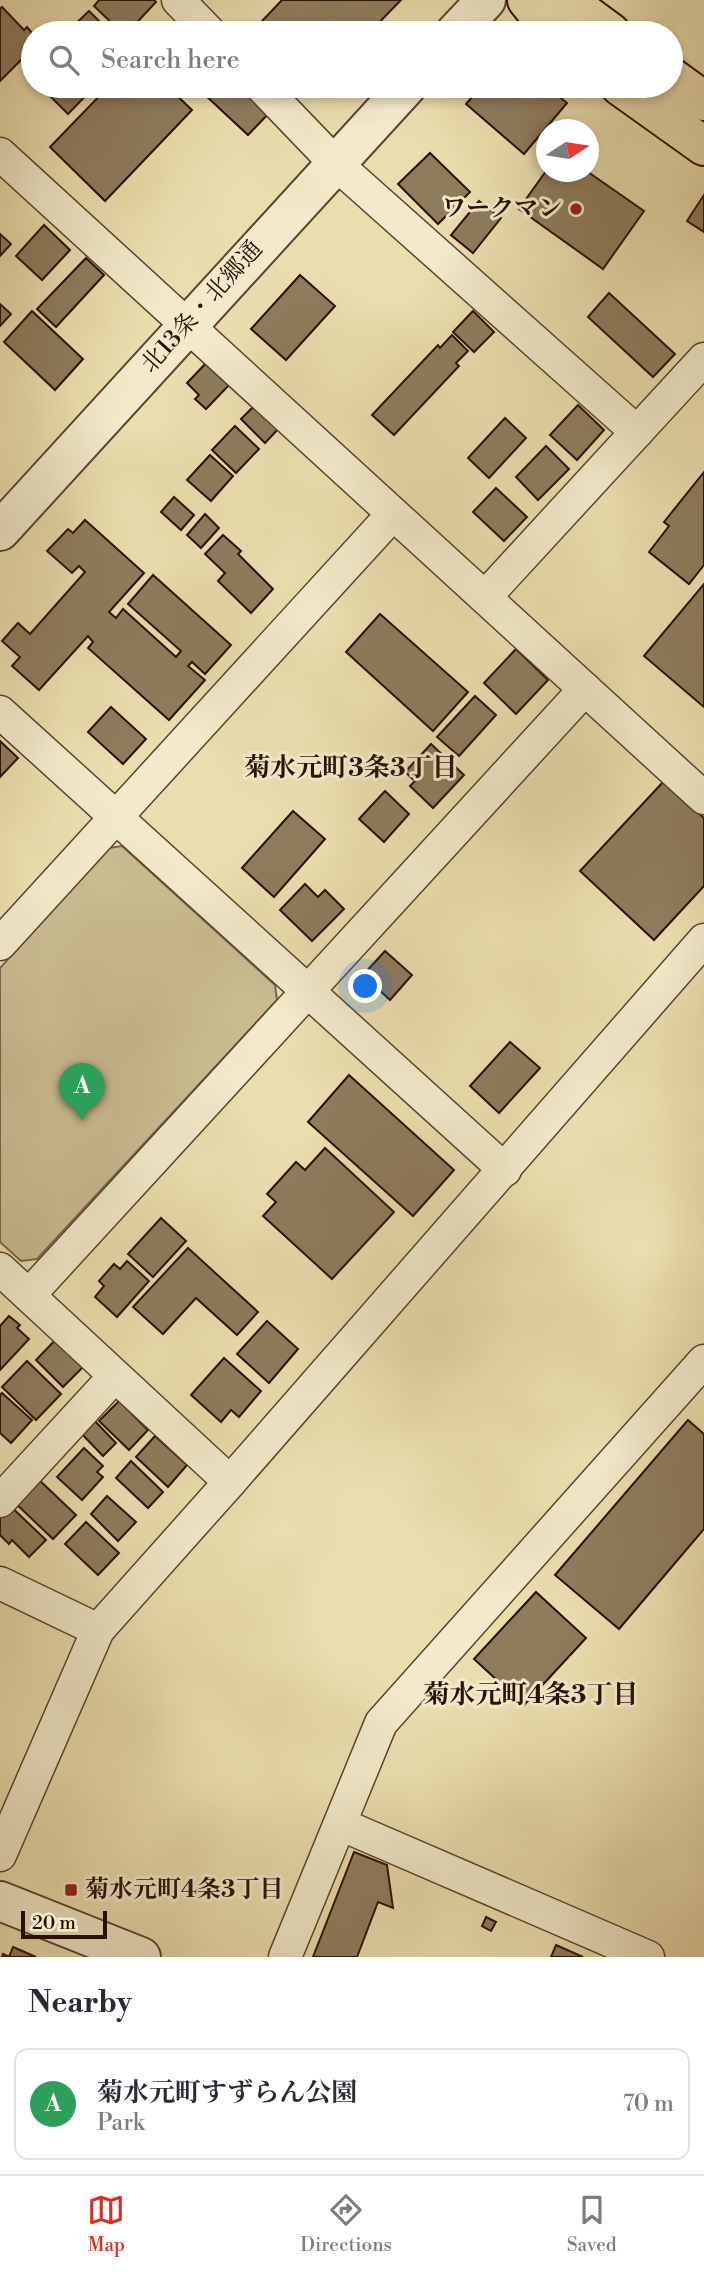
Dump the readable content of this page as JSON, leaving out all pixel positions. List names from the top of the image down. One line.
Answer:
{"streets":{"street":["北13条・北郷通"]},"districts":["菊水元町3条3丁目","菊水元町4条3丁目"],"places":{"other":["ワークマン"],"transit":["菊水元町4条3丁目"]},"scale_bar":"20 m","north":"right","page":{"search":"Search here","pins":"A","scale":"20 m","heading":"Nearby","list":[{"mark":"A","name":"菊水元町すずらん公園","note":"Park","value":"70 m"}],"nav":["Map","Directions","Saved"]}}
